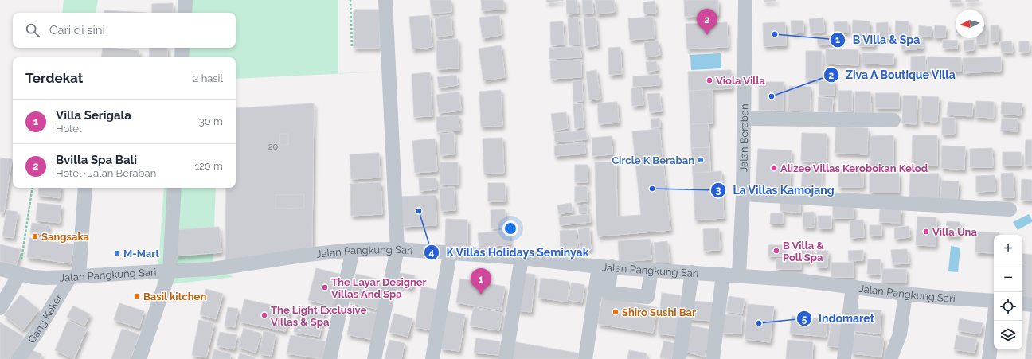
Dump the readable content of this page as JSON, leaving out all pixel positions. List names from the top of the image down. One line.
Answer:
{"streets":{"street":["Jalan Beraban","Jalan Pangkung Sari","Gang Keker"]},"crossings":[["Jalan Beraban","Jalan Pangkung Sari"],["Jalan Pangkung Sari","Gang Keker"]],"places":["B Villa & Spa","Viola Villa","Ziva A Boutique Villa","Circle K Beraban","Alizee Villas Kerobokan Kelod","La Villas Kamojang","K Villas Holidays Seminyak","Villa Una","Sangsaka","B Villa & Poll Spa","M-Mart","The Layar Designer Villas And Spa","Basil kitchen","Shiro Sushi Bar","The Light Exclusive Villas & Spa","Indomaret"],"house_numbers":["20"],"north":"left","page":{"pins":["2","1"],"search":"Cari di sini","heading":["Terdekat","2 hasil"],"list":[{"mark":"1","name":"Villa Serigala","note":"Hotel","value":"30 m"},{"mark":"2","name":"Bvilla Spa Bali","note":"Hotel · Jalan Beraban","value":"120 m"}],"map_buttons":["+","−"]}}
